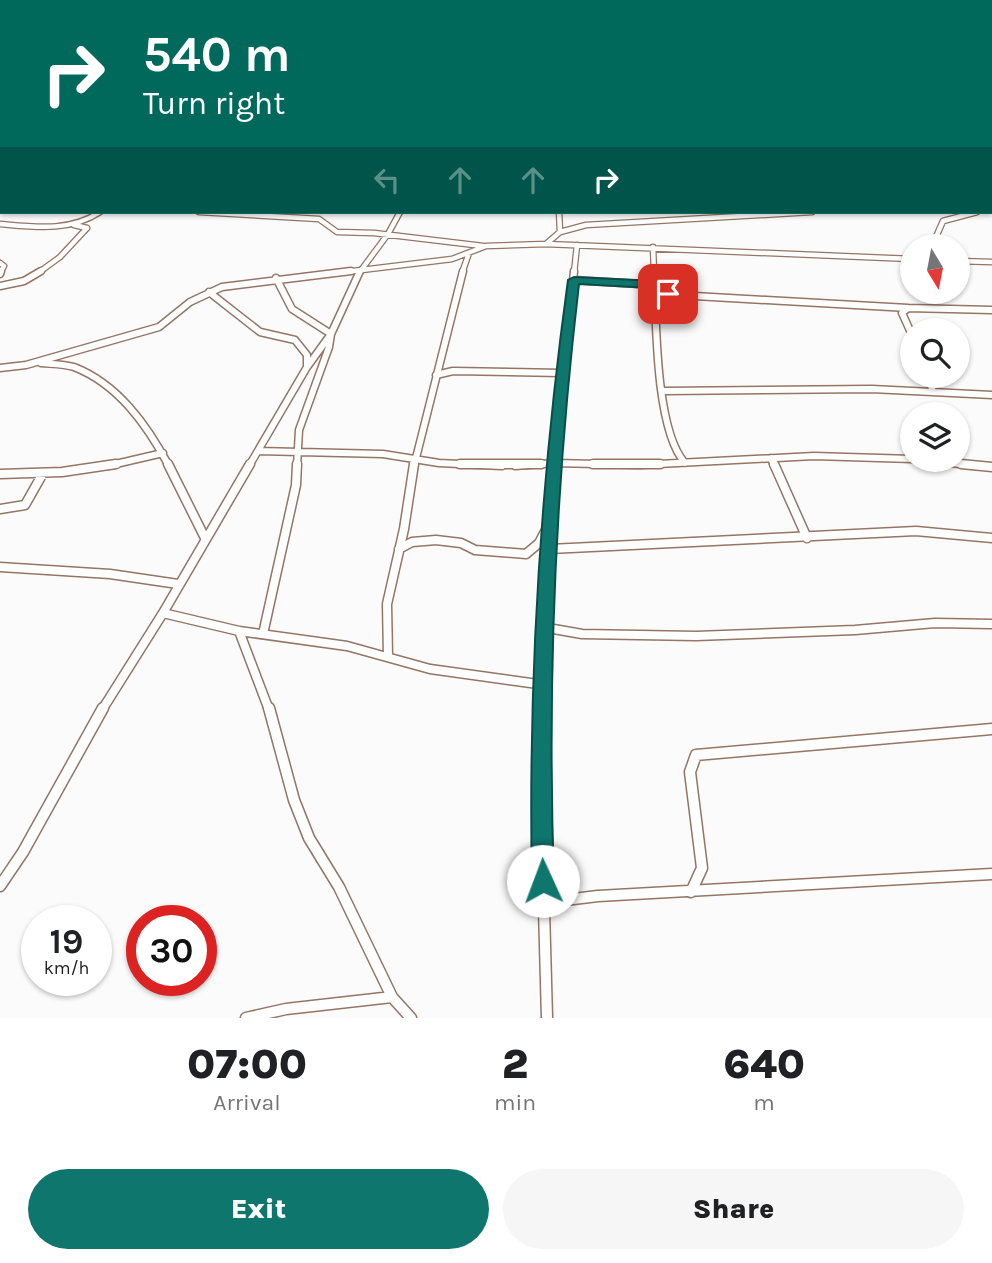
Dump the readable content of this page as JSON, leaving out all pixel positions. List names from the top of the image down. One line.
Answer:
{"north":"bottom","page":{"turn":["540 m","Turn right"],"speed":"19 km/h","limit":"30","eta":["07:00","Arrival","2","min","640","m"],"buttons":["Exit","Share"]}}
